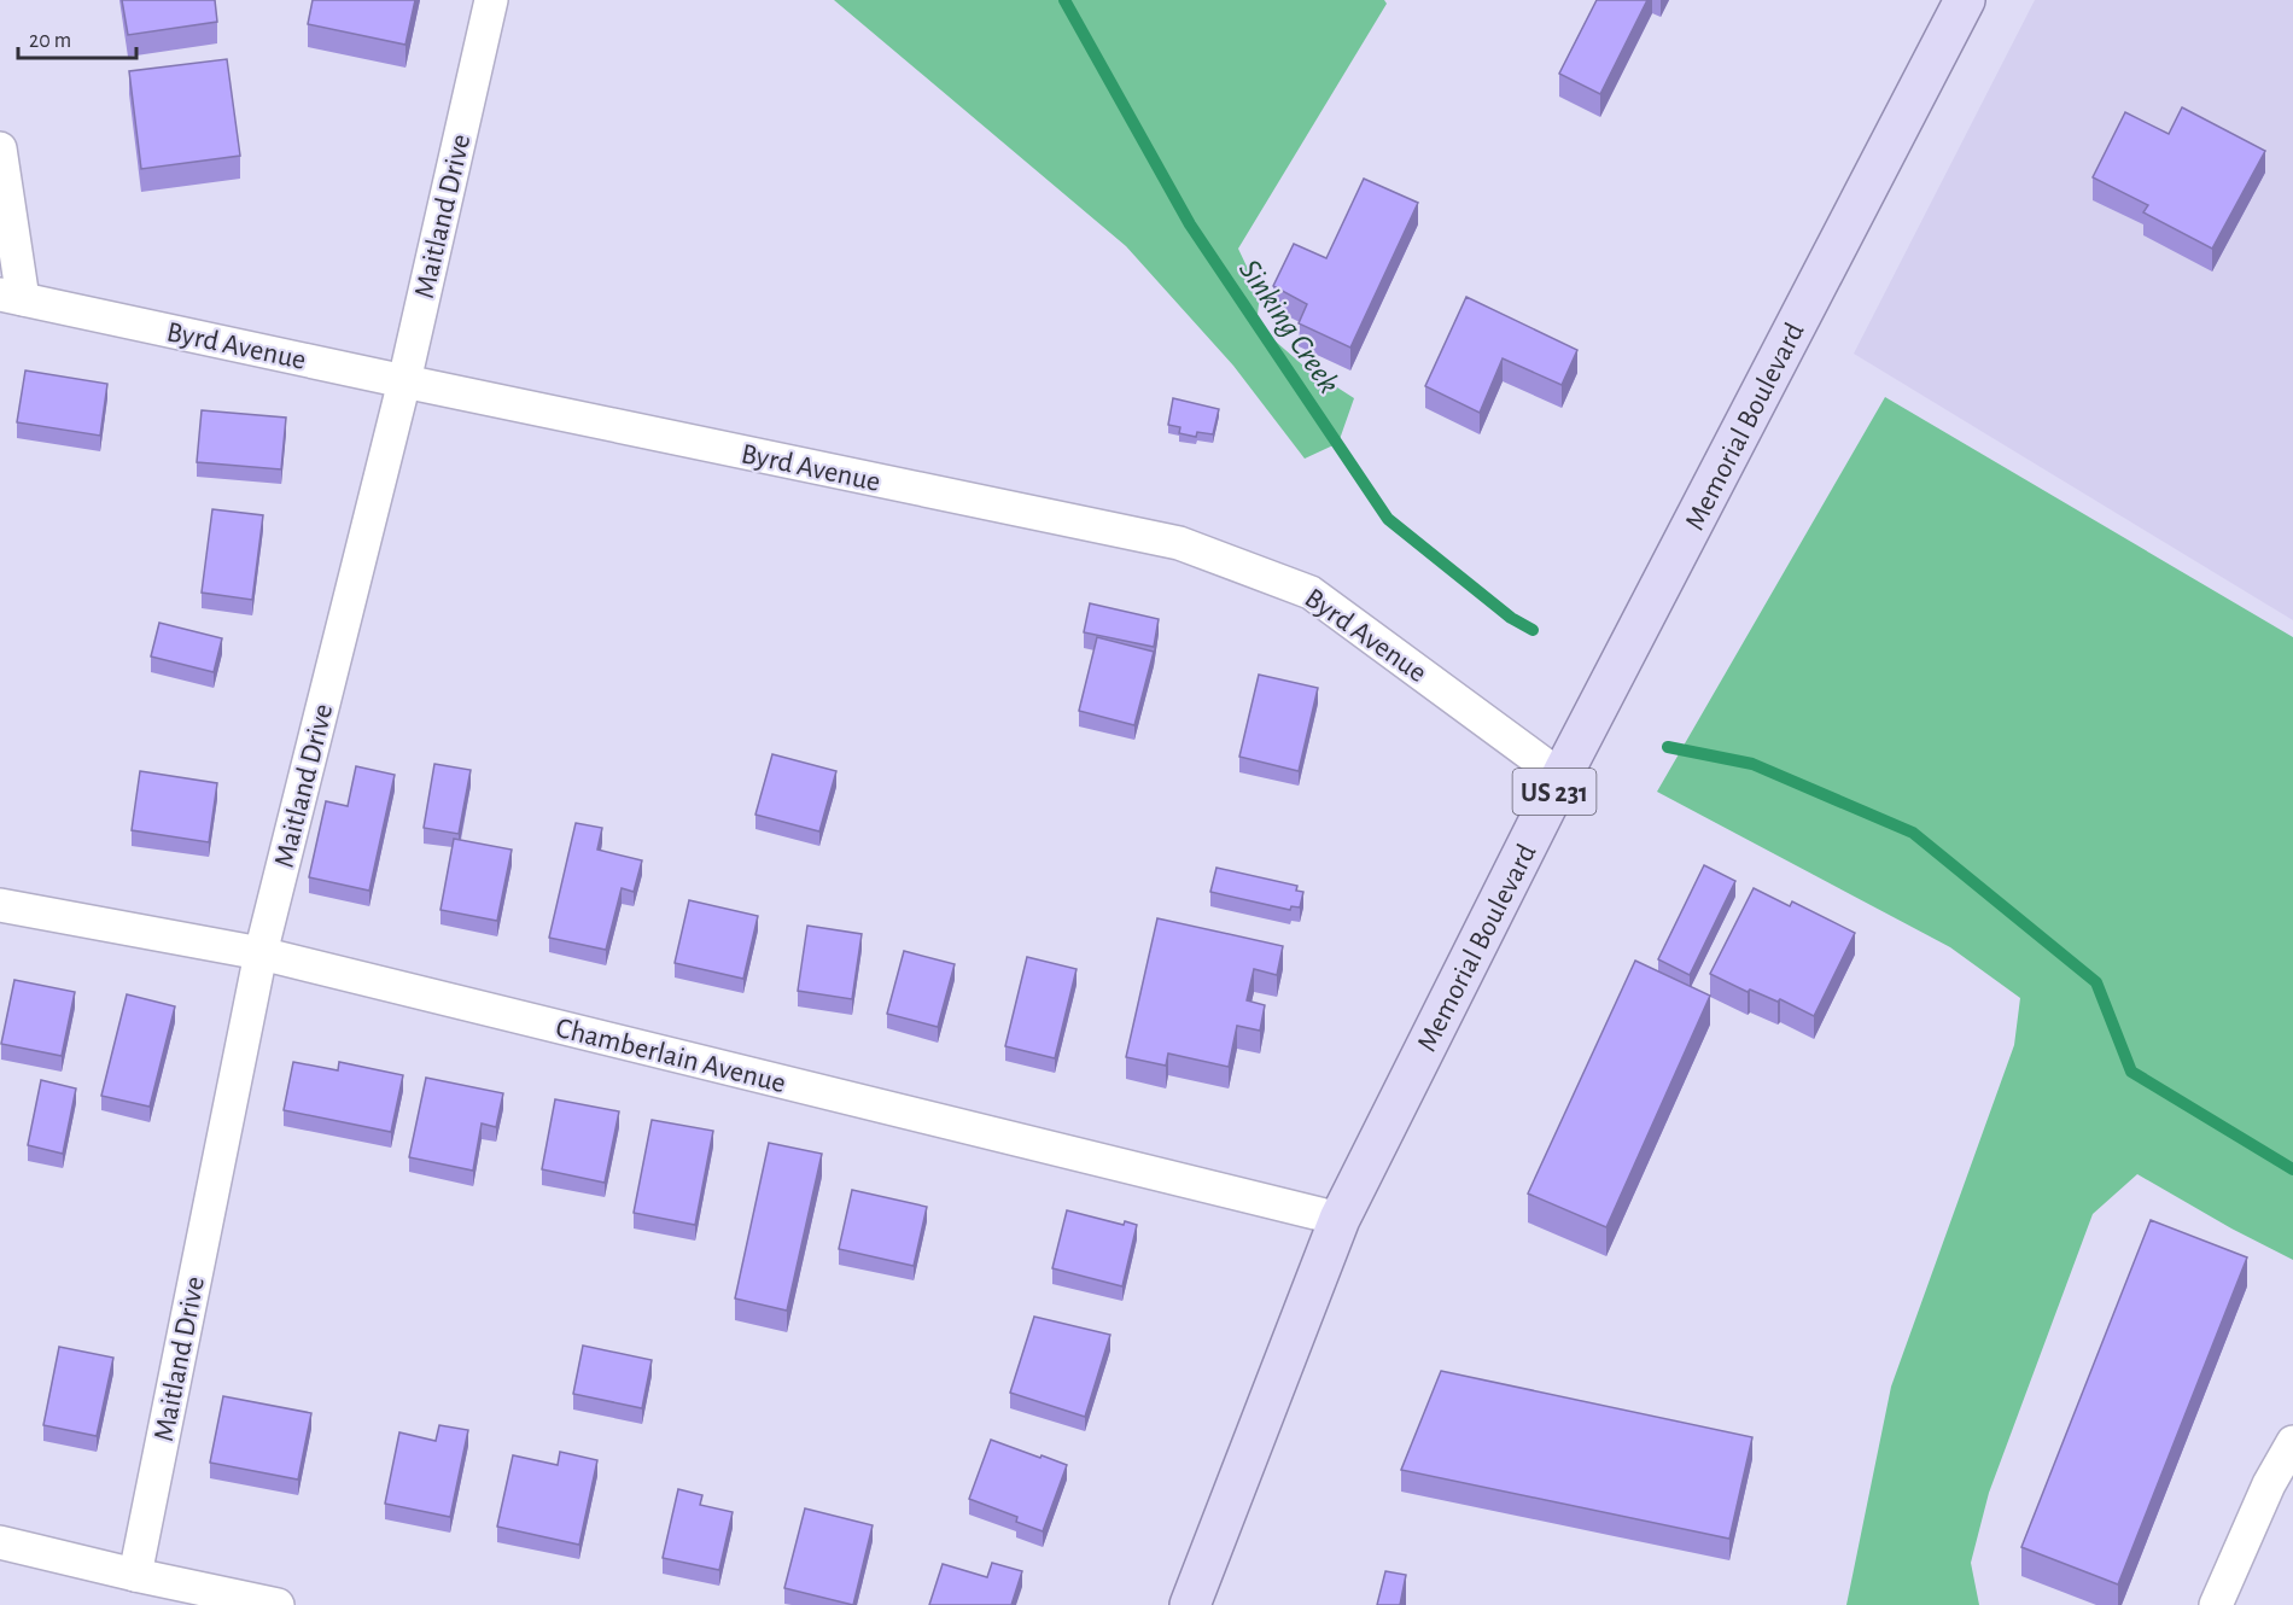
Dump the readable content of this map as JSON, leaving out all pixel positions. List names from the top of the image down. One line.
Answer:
{"streets":{"main road":["Memorial Boulevard","US 231"],"street":["Maitland Drive","Byrd Avenue","Chamberlain Avenue"]},"crossings":[["Maitland Drive","Byrd Avenue"],["Maitland Drive","Chamberlain Avenue"],["Byrd Avenue","Memorial Boulevard"],["Memorial Boulevard","Chamberlain Avenue"]],"water":["Sinking Creek"],"scale_bar":"20 m"}
